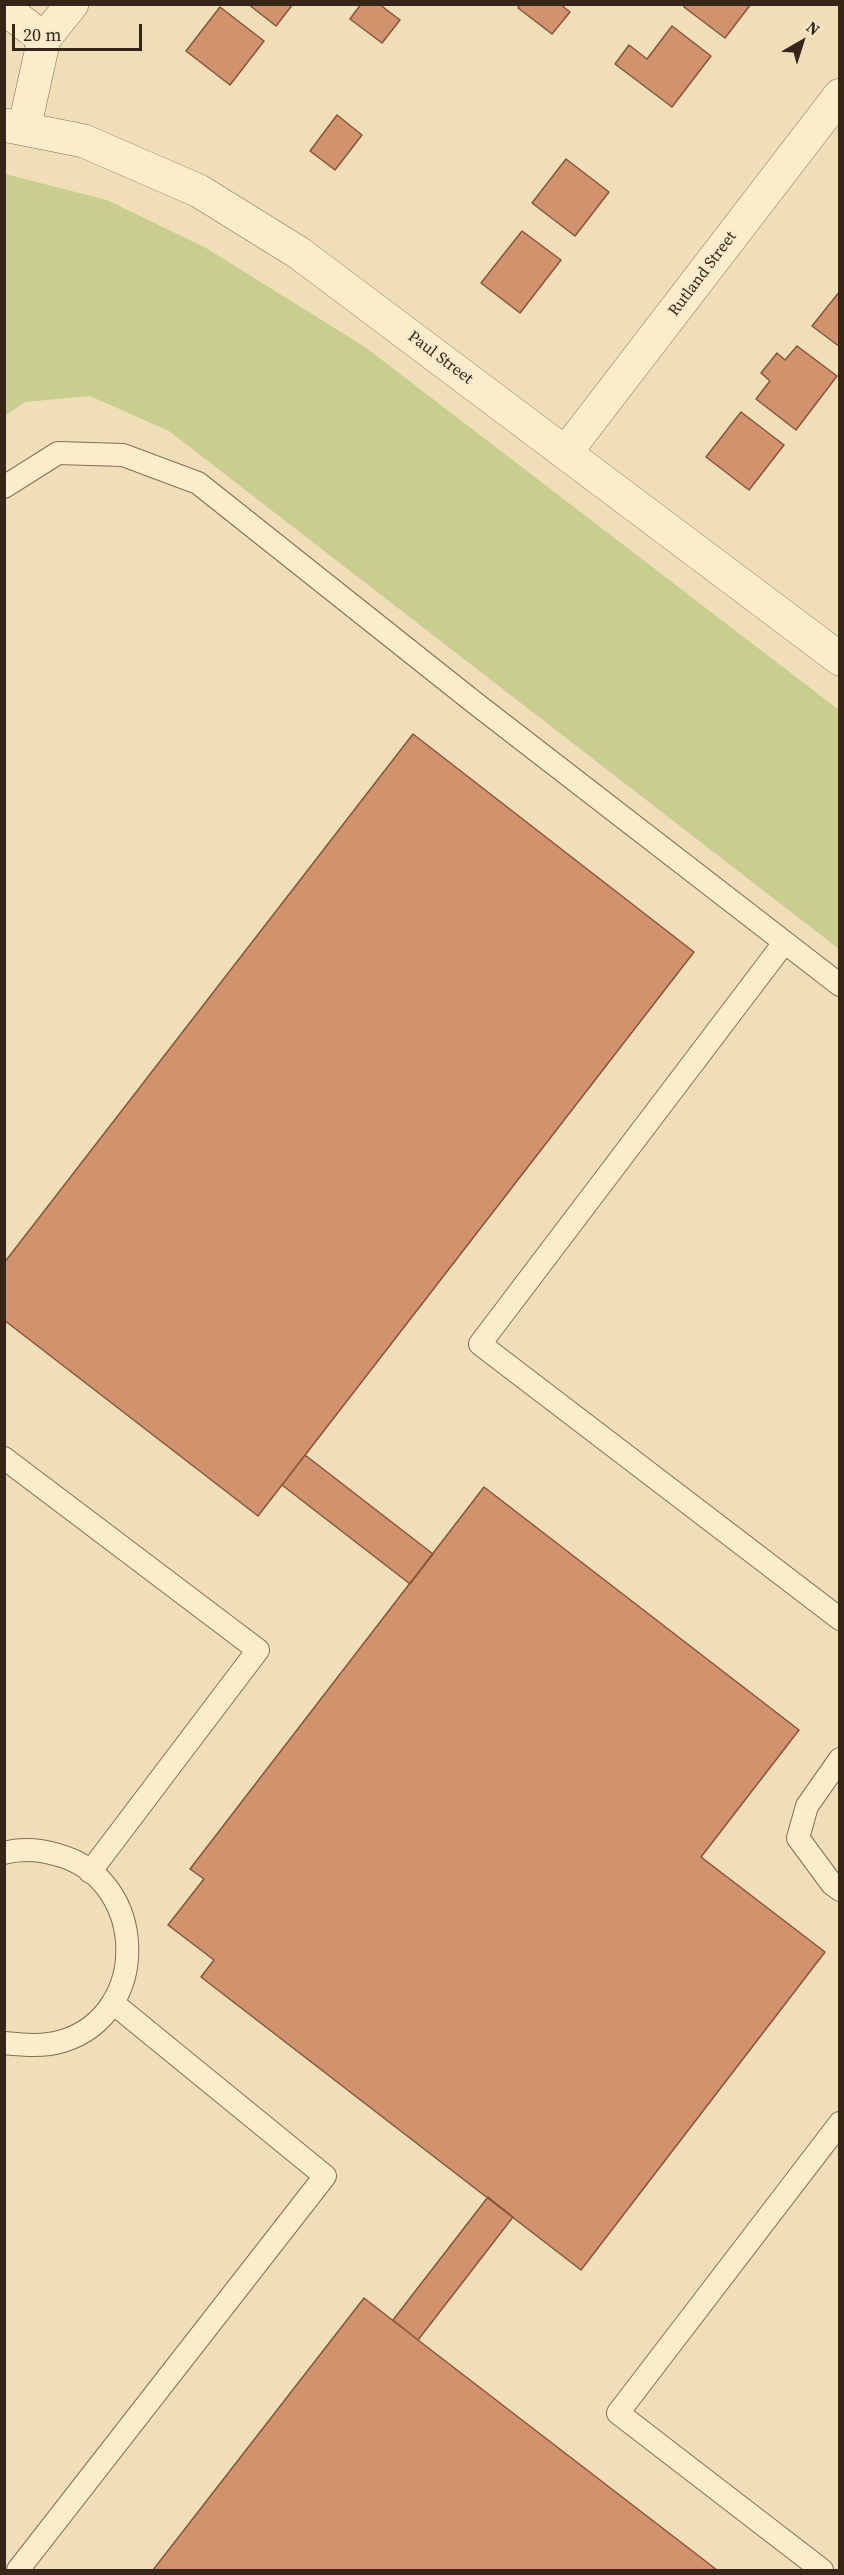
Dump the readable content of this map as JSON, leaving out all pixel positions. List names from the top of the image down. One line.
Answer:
{"streets":{"street":["Rutland Street","Paul Street"]},"crossings":[["Rutland Street","Paul Street"]],"scale_bar":"20 m","north":"top right"}
